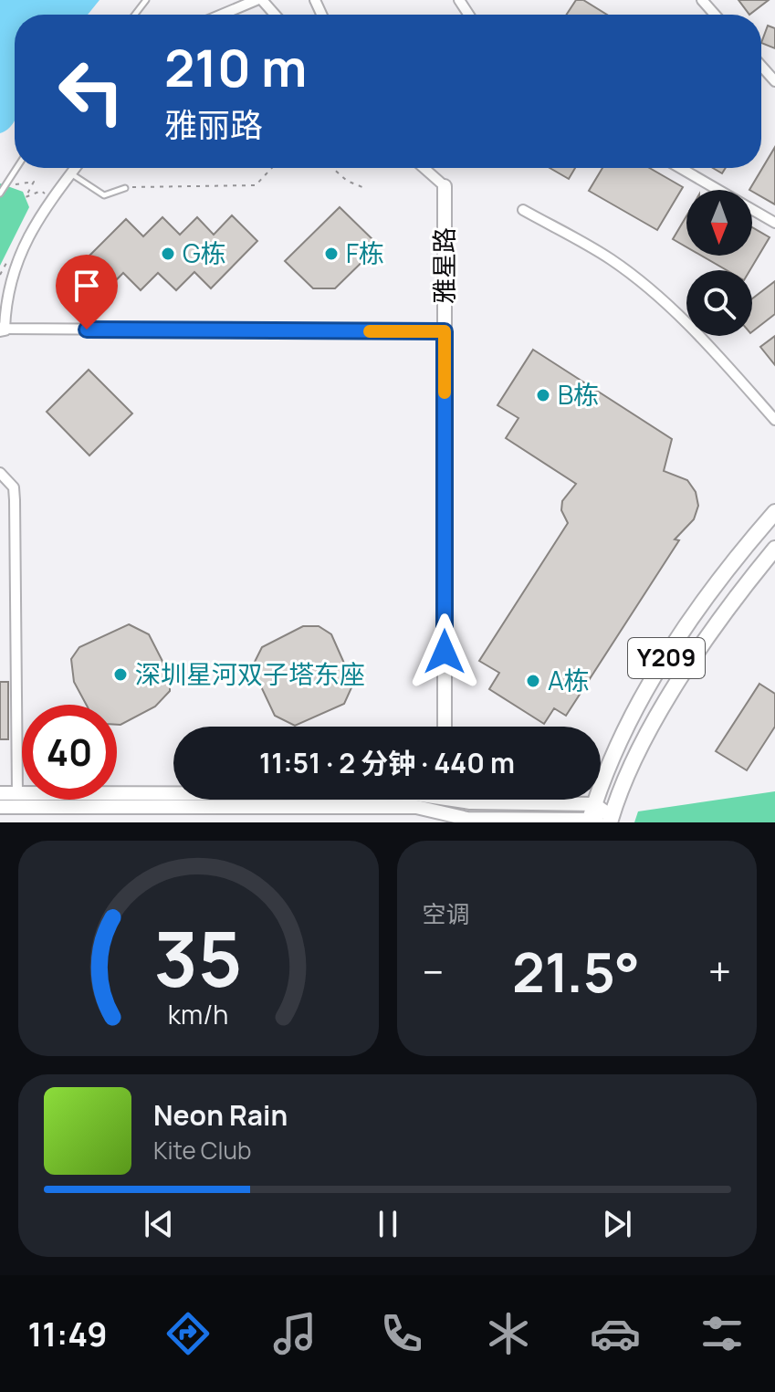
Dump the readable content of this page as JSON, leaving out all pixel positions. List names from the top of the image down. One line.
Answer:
{"streets":{"main road":["Y209"],"street":["雅星路"]},"places":["G栋","F栋","B栋","深圳星河双子塔东座","A栋"],"north":"bottom","page":{"turn":["210 m","雅丽路"],"limit":"40","trip":"11:51 · 2 分钟 · 440 m","tile":"空调","heat":["−","21.5°","+"],"song":["Neon Rain","Kite Club"],"tabs":"11:49","gauge":["35","km/h"]}}
